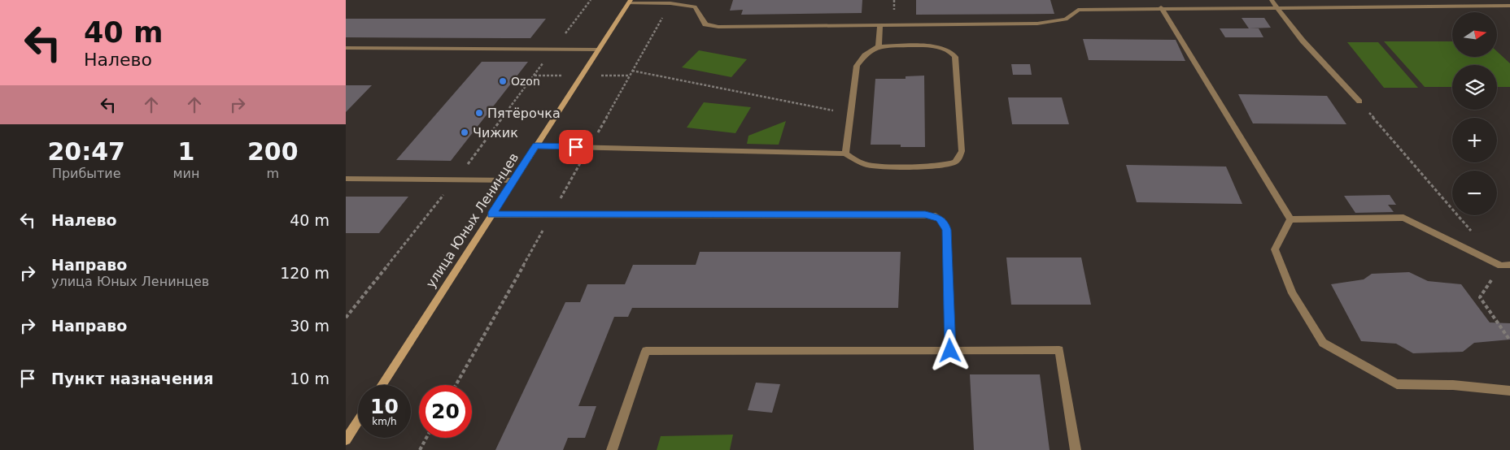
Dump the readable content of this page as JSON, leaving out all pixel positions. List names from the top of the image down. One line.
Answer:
{"streets":{"main road":["улица Юных Ленинцев"]},"places":["Ozon","Пятёрочка","Чижик"],"north":"right","page":{"turn":["40 m","Налево"],"map_buttons":["+","−"],"eta":["20:47","Прибытие","1","мин","200","m"],"list":[{"name":"Налево","value":"40 m"},{"name":"Направо","note":"улица Юных Ленинцев","value":"120 m"},{"name":"Направо","value":"30 m"},{"name":"Пункт назначения","value":"10 m"}],"speed":"10 km/h","limit":"20"}}
